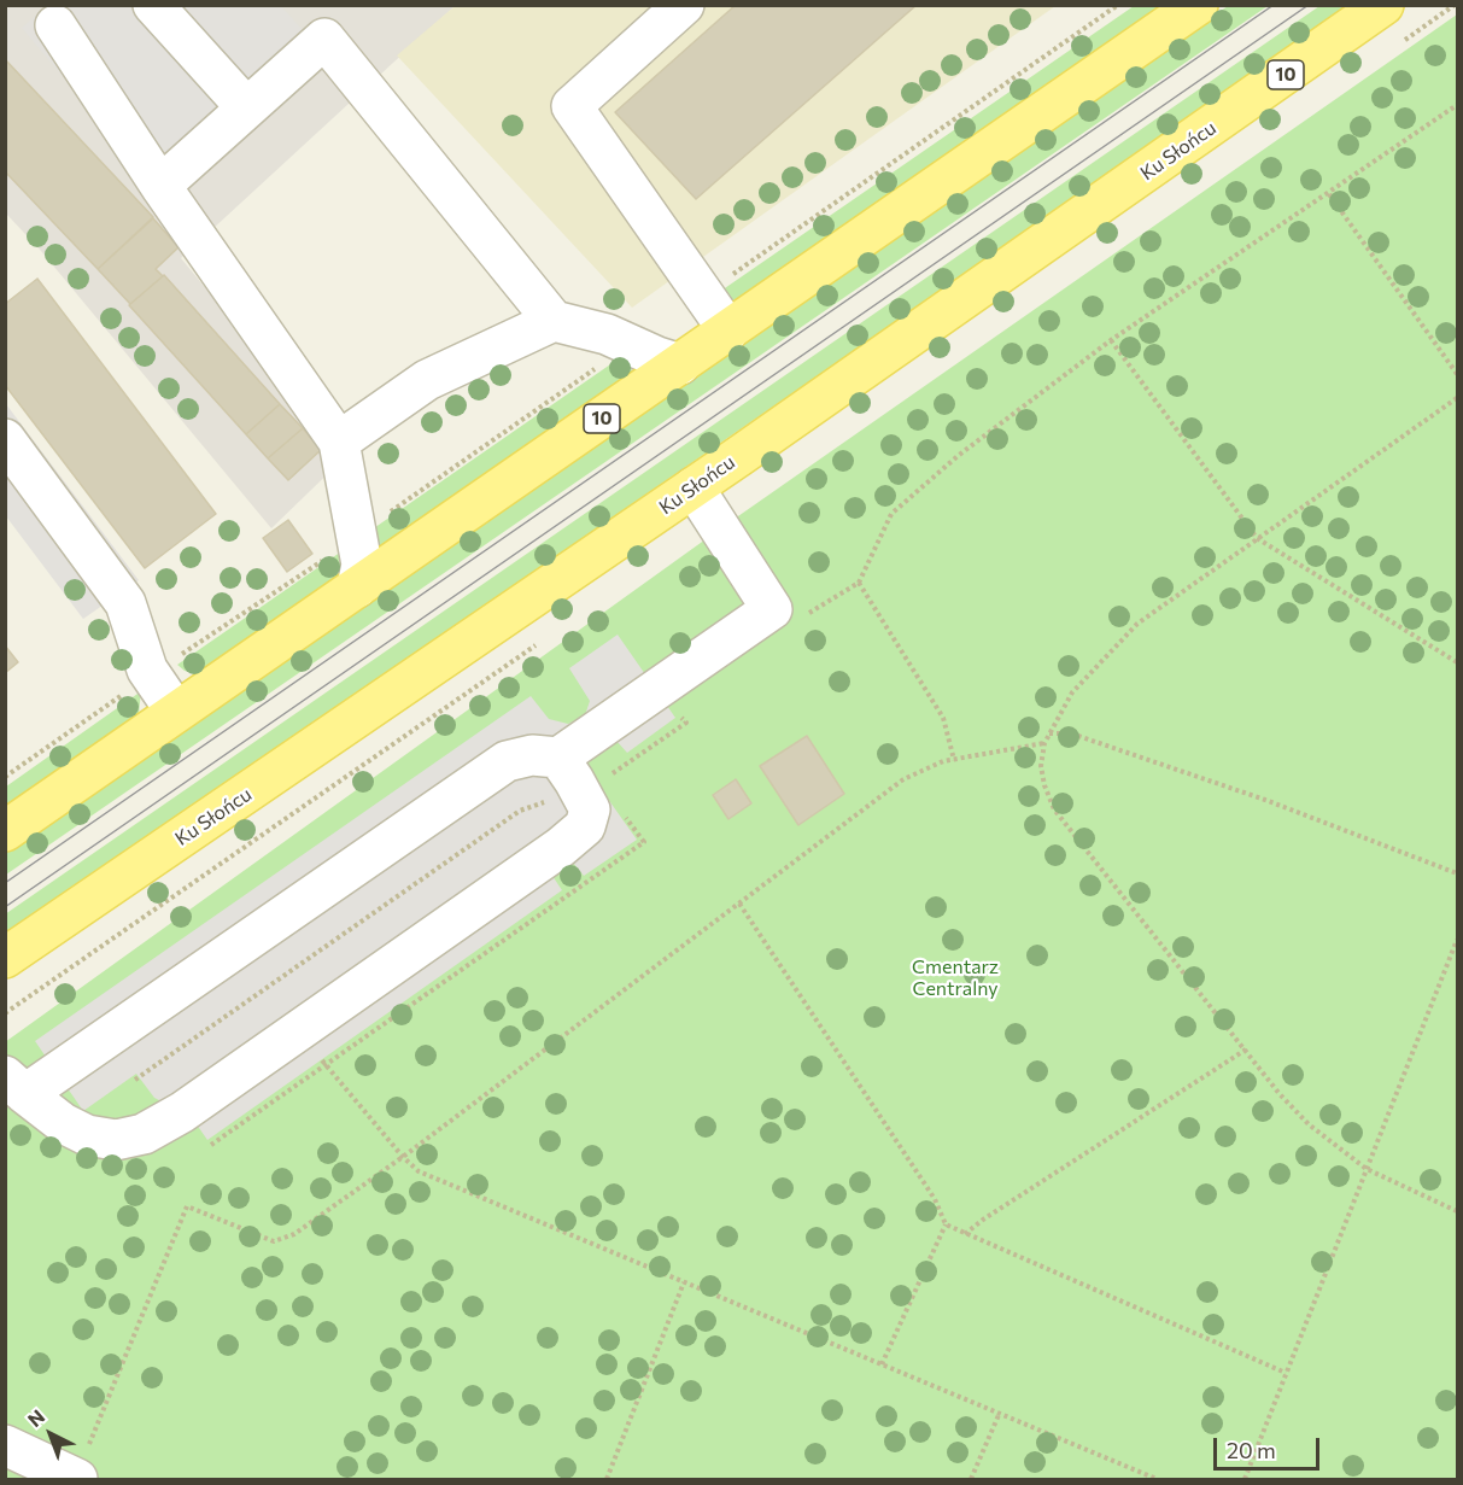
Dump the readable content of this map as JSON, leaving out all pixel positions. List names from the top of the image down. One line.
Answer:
{"streets":{"main road":["10","Ku Słońcu"]},"parks":["Cmentarz Centralny"],"scale_bar":"20 m","north":"top left"}
